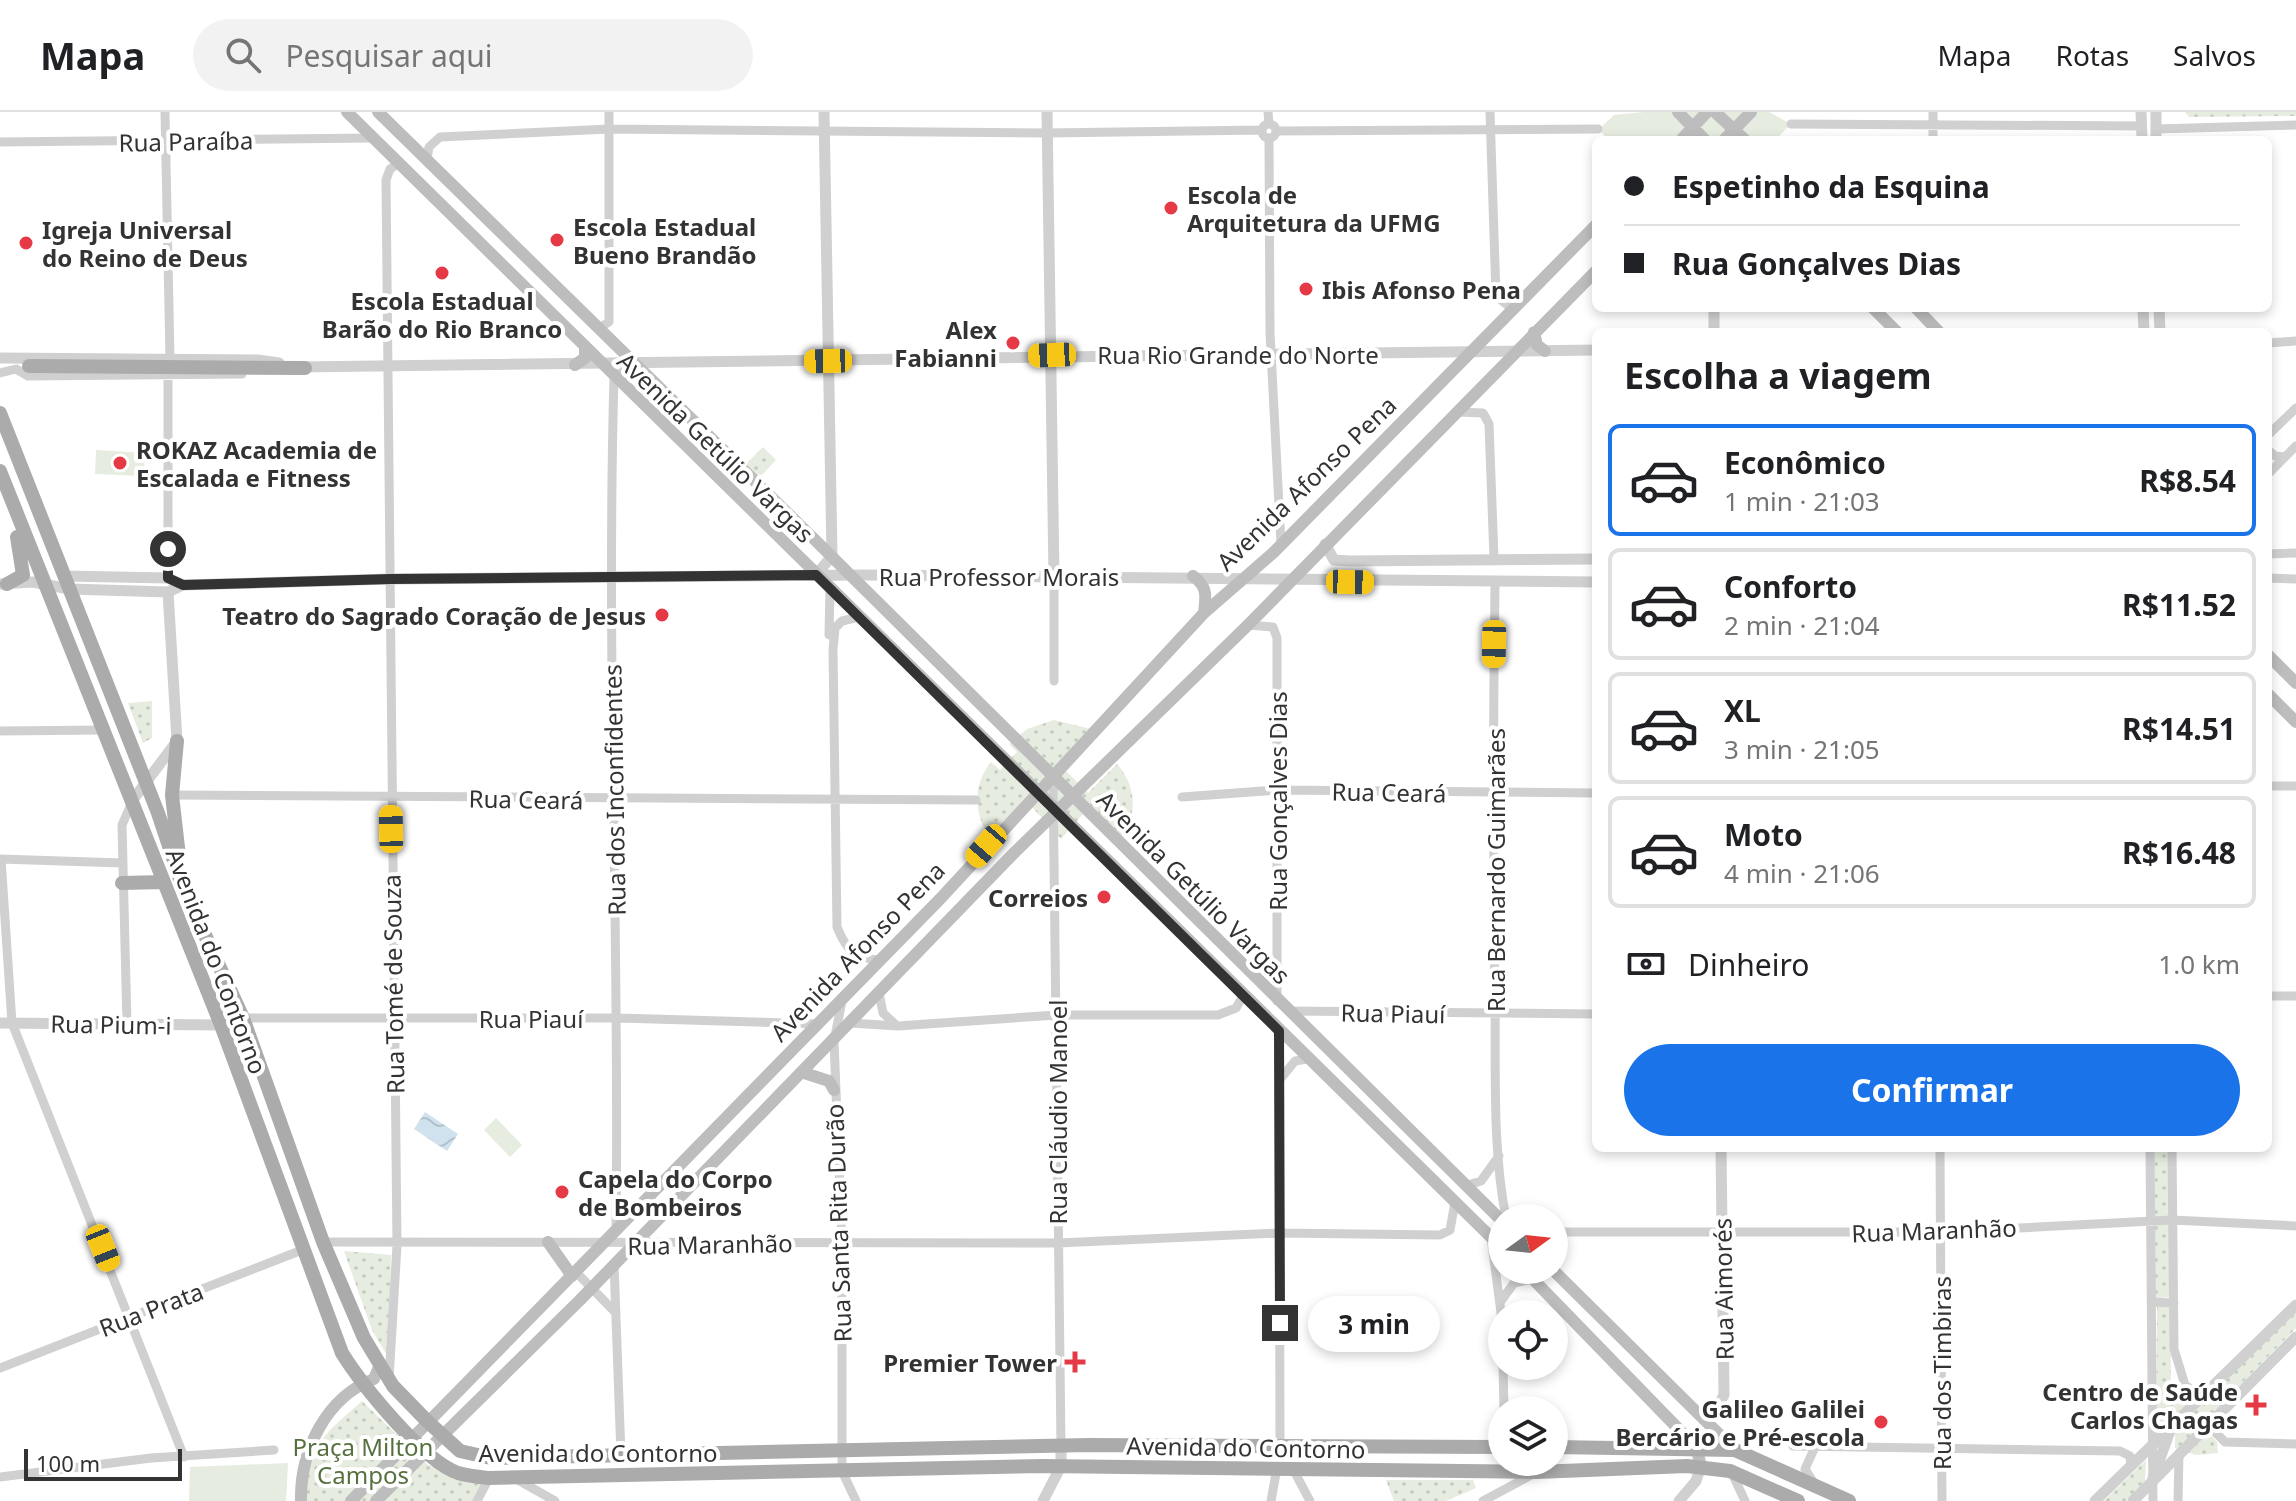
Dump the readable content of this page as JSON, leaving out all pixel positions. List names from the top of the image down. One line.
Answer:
{"streets":{"main road":["Avenida Getúlio Vargas","Avenida Afonso Pena","Avenida do Contorno"],"street":["Rua Paraíba","Rua Rio Grande do Norte","Rua Professor Morais","Rua dos Inconfidentes","Rua Ceará","Rua Gonçalves Dias","Rua Bernardo Guimarães","Rua Tomé de Souza","Rua Piauí","Rua Pium-i","Rua Cláudio Manoel","Rua Santa Rita Durão","Rua Maranhão","Rua Aimorés","Rua Prata","Rua dos Timbiras"]},"crossings":[["Rua Paraíba","Avenida Getúlio Vargas"],["Rua Rio Grande do Norte","Avenida Getúlio Vargas"],["Rua Rio Grande do Norte","Avenida Afonso Pena"],["Rua Rio Grande do Norte","Rua Tomé de Souza"],["Avenida Getúlio Vargas","Avenida Afonso Pena"],["Avenida Getúlio Vargas","Rua Professor Morais"],["Avenida Getúlio Vargas","Rua dos Inconfidentes"],["Avenida Getúlio Vargas","Rua Gonçalves Dias"],["Avenida Getúlio Vargas","Rua Tomé de Souza"],["Avenida Getúlio Vargas","Rua Piauí"],["Avenida Getúlio Vargas","Rua Cláudio Manoel"],["Avenida Getúlio Vargas","Rua Maranhão"],["Avenida Afonso Pena","Rua Professor Morais"],["Avenida Afonso Pena","Rua dos Inconfidentes"],["Avenida Afonso Pena","Rua Gonçalves Dias"],["Avenida Afonso Pena","Avenida do Contorno"],["Avenida Afonso Pena","Rua Piauí"],["Avenida Afonso Pena","Rua Cláudio Manoel"],["Avenida Afonso Pena","Rua Santa Rita Durão"],["Avenida Afonso Pena","Rua Maranhão"],["Rua Professor Morais","Rua dos Inconfidentes"],["Rua Professor Morais","Rua Bernardo Guimarães"],["Rua Professor Morais","Avenida do Contorno"],["Rua Professor Morais","Rua Tomé de Souza"],["Rua dos Inconfidentes","Rua Ceará"],["Rua dos Inconfidentes","Rua Piauí"],["Rua Ceará","Rua Gonçalves Dias"],["Rua Ceará","Rua Bernardo Guimarães"],["Rua Ceará","Rua Tomé de Souza"],["Rua Bernardo Guimarães","Rua Piauí"],["Avenida do Contorno","Rua Tomé de Souza"],["Avenida do Contorno","Rua Piauí"],["Avenida do Contorno","Rua Pium-i"],["Avenida do Contorno","Rua Cláudio Manoel"],["Avenida do Contorno","Rua Santa Rita Durão"],["Avenida do Contorno","Rua Maranhão"],["Avenida do Contorno","Rua Prata"],["Rua Tomé de Souza","Rua Piauí"],["Rua Tomé de Souza","Rua Maranhão"],["Rua Cláudio Manoel","Rua Maranhão"],["Rua Santa Rita Durão","Rua Maranhão"],["Rua Maranhão","Rua Aimorés"],["Rua Maranhão","Rua dos Timbiras"]],"parks":["Praça Milton Campos"],"places":{"other":["Escola de Arquitetura da UFMG","Escola Estadual Bueno Brandão","Igreja Universal do Reino de Deus","Escola Estadual Barão do Rio Branco","Ibis Afonso Pena","Alex Fabianni","ROKAZ Academia de Escalada e Fitness","Teatro do Sagrado Coração de Jesus","Correios","Capela do Corpo de Bombeiros","Galileo Galilei Bercário e Pré-escola"],"health":["Premier Tower","Centro de Saúde Carlos Chagas"]},"scale_bar":"100 m","north":"right","page":{"header":"Mapa","search":"Pesquisar aqui","nav":["Mapa","Rotas","Salvos"],"banner":["Espetinho da Esquina","Rua Gonçalves Dias"],"heading":"Escolha a viagem","list":[{"name":"Econômico","note":"1 min · 21:03","value":"R$8.54"},{"name":"Conforto","note":"2 min · 21:04","value":"R$11.52"},{"name":"XL","note":"3 min · 21:05","value":"R$14.51"},{"name":"Moto","note":"4 min · 21:06","value":"R$16.48"}],"pay":["Dinheiro","1.0 km"],"buttons":"Confirmar","bubble":"3 min","scale":"100 m"}}
